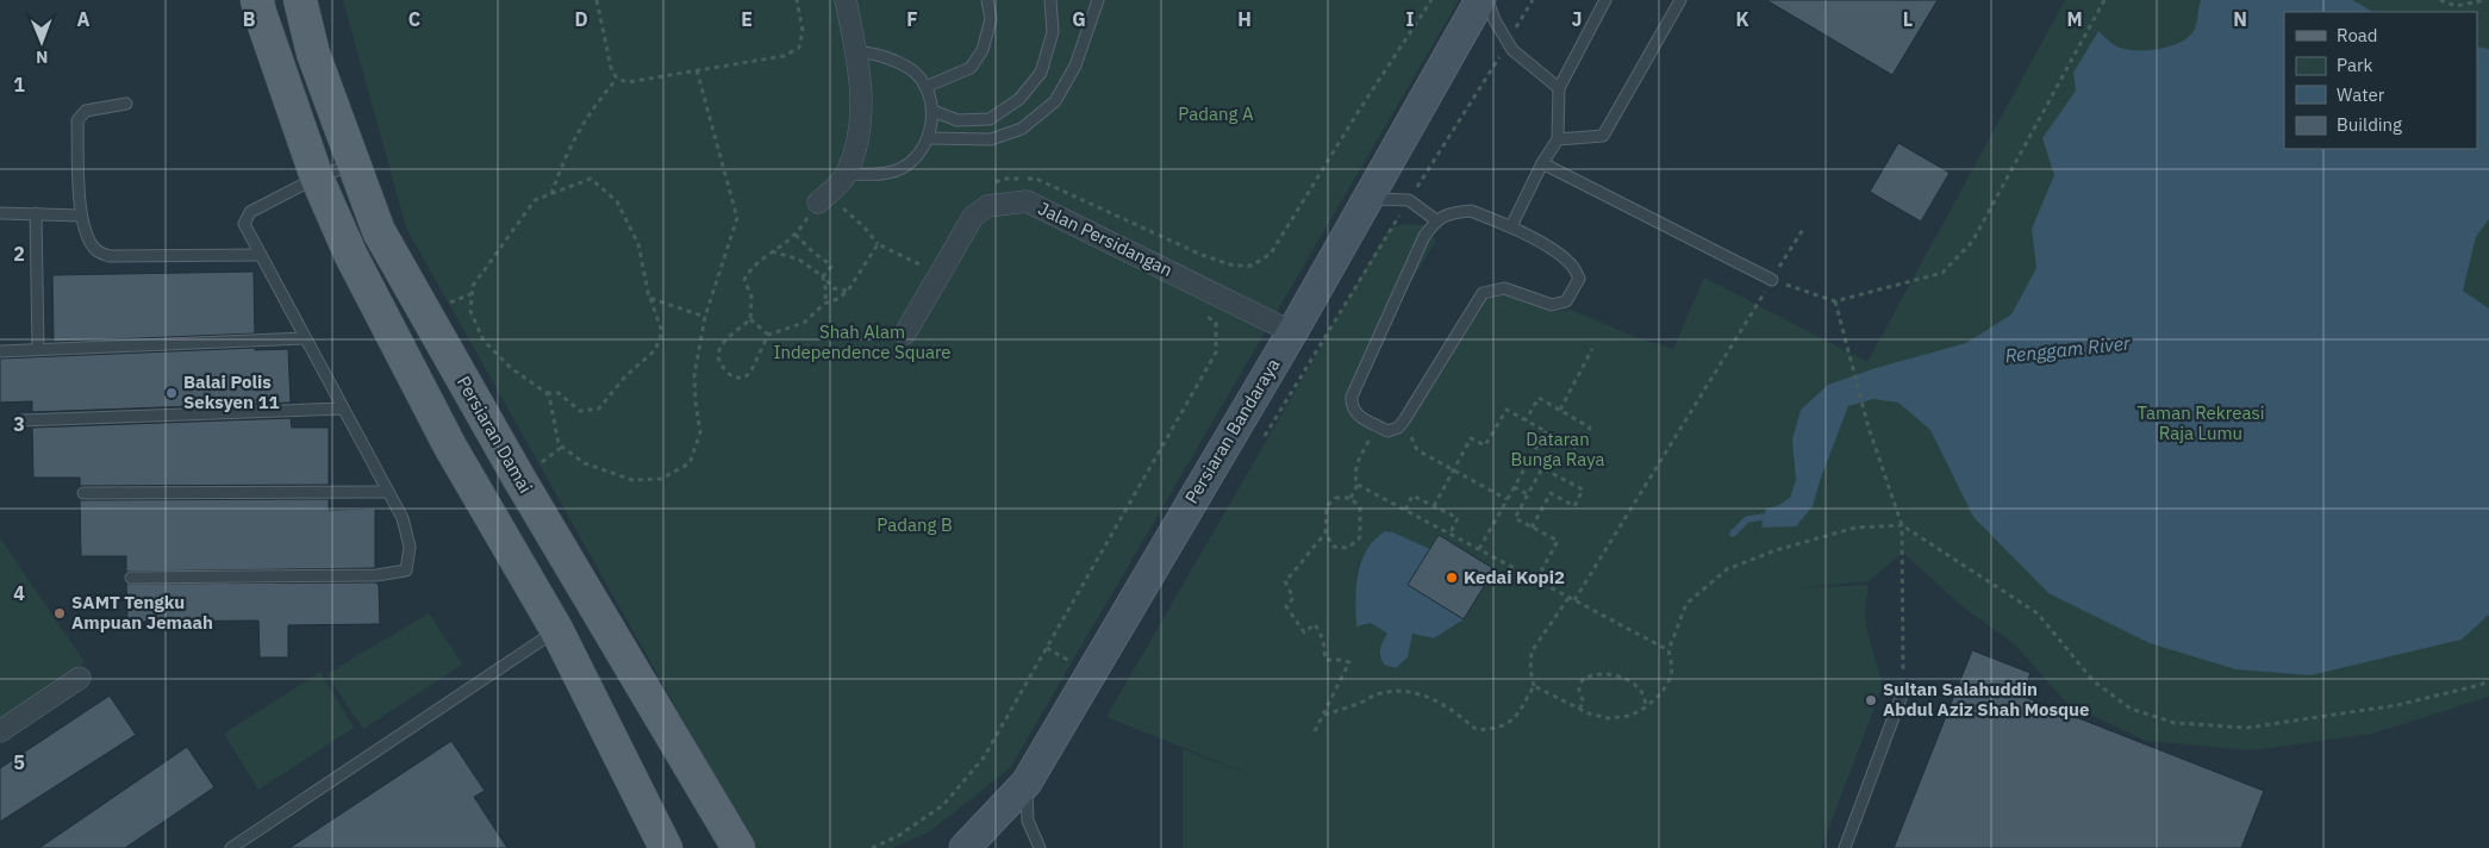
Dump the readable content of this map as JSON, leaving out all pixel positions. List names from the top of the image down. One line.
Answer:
{"streets":{"main road":["Persiaran Bandaraya","Persiaran Damai"],"street":["Jalan Persidangan"]},"crossings":[["Jalan Persidangan","Persiaran Bandaraya"]],"water":["Renggam River"],"parks":["Padang A","Shah Alam Independence Square","Taman Rekreasi Raja Lumu","Dataran Bunga Raya","Padang B"],"places":["Balai Polis Seksyen 11","Kedai Kopi2","SAMT Tengku Ampuan Jemaah","Sultan Salahuddin Abdul Aziz Shah Mosque"],"legend":["Road","Park","Water","Building"],"north":"bottom","grid":{"columns":["A","B","C","D","E","F","G","H","I","J","K","L","M","N"],"rows":["1","2","3","4","5"]}}
